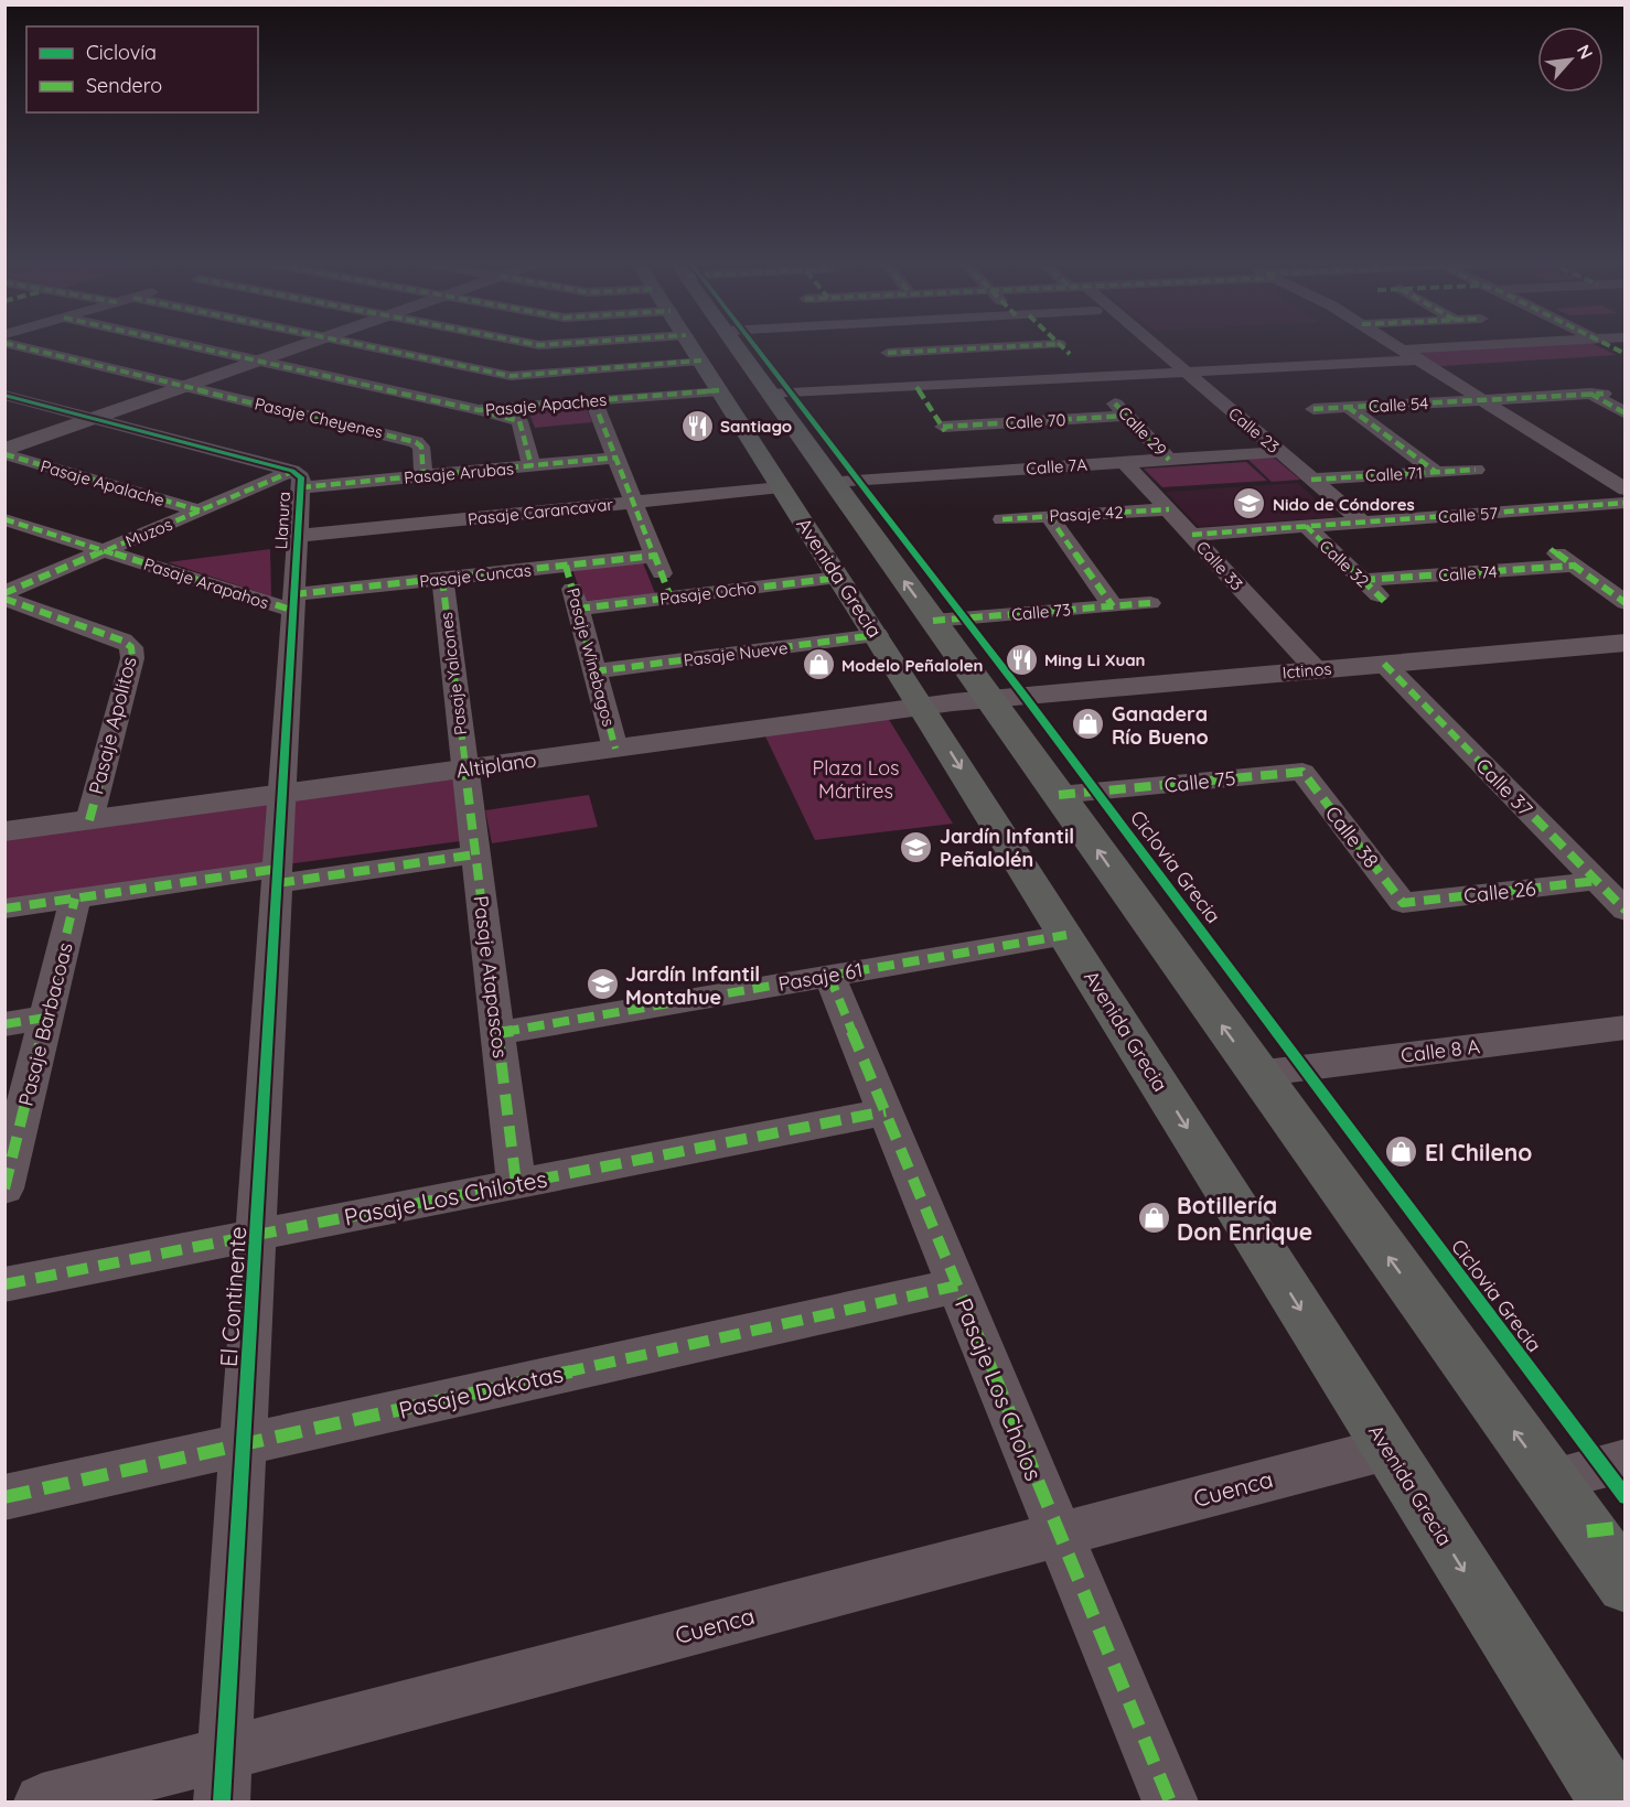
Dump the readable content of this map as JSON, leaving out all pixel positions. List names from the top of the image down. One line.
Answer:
{"streets":{"main road":["Avenida Grecia"],"street":["Pasaje Apaches","Calle 54","Pasaje Cheyenes","Calle 70","Calle 23","Calle 29","Calle 7A","Pasaje Arubas","Calle 71","Pasaje Apalache","Pasaje Carancavar","Pasaje 42","Calle 57","Llanura","Muzos","Calle 32","Calle 33","Calle 74","Pasaje Cuncas","Pasaje Arapahos","Pasaje Ocho","Calle 73","Pasaje Nueve","Pasaje Winebagos","Ictinos","Pasaje Yalcones","Pasaje Apolitos","Altiplano","Calle 75","Calle 37","Calle 38","Calle 26","Pasaje Atapascos","Pasaje 61","Pasaje Barbacoas","Calle 8 A","Pasaje Los Chilotes","El Continente","Pasaje Los Cholos","Pasaje Dakotas","Cuenca"],"cycle path":["Ciclovia Grecia"]},"crossings":[["Pasaje Apaches","Avenida Grecia"],["Pasaje Cheyenes","Pasaje Arubas"],["Calle 70","Calle 29"],["Calle 23","Calle 7A"],["Calle 23","Calle 71"],["Calle 23","Calle 57"],["Calle 29","Calle 7A"],["Calle 7A","Calle 33"],["Pasaje Arubas","Llanura"],["Pasaje Arubas","Muzos"],["Pasaje Apalache","Muzos"],["Pasaje Carancavar","Llanura"],["Pasaje Carancavar","Avenida Grecia"],["Pasaje 42","Calle 33"],["Calle 57","Calle 32"],["Calle 57","Calle 33"],["Llanura","Muzos"],["Llanura","Pasaje Cuncas"],["Llanura","Pasaje Arapahos"],["Llanura","Altiplano"],["Llanura","El Continente"],["Muzos","Pasaje Arapahos"],["Calle 32","Calle 74"],["Calle 33","Ictinos"],["Pasaje Cuncas","Pasaje Arapahos"],["Pasaje Cuncas","Pasaje Winebagos"],["Pasaje Cuncas","Pasaje Yalcones"],["Avenida Grecia","Pasaje Ocho"],["Avenida Grecia","Pasaje Nueve"],["Avenida Grecia","Altiplano"],["Avenida Grecia","Pasaje 61"],["Avenida Grecia","Cuenca"],["Pasaje Ocho","Pasaje Winebagos"],["Pasaje Nueve","Pasaje Winebagos"],["Pasaje Winebagos","Altiplano"],["Ictinos","Altiplano"],["Ictinos","Calle 37"],["Pasaje Yalcones","Altiplano"],["Pasaje Yalcones","Pasaje Atapascos"],["Pasaje Apolitos","Altiplano"],["Altiplano","Pasaje Atapascos"],["Altiplano","El Continente"],["Calle 75","Calle 38"],["Calle 37","Calle 26"],["Calle 38","Calle 26"],["Pasaje Atapascos","Pasaje 61"],["Pasaje Atapascos","Pasaje Los Chilotes"],["Pasaje 61","Pasaje Los Cholos"],["Pasaje Los Chilotes","El Continente"],["Pasaje Los Chilotes","Pasaje Los Cholos"],["El Continente","Pasaje Dakotas"],["El Continente","Cuenca"],["Pasaje Los Cholos","Pasaje Dakotas"],["Pasaje Los Cholos","Cuenca"]],"parks":["Plaza Los Mártires"],"places":{"restaurant":["Santiago","Ming Li Xuan"],"school or university":["Nido de Cóndores","Jardín Infantil Peñalolén","Jardín Infantil Montahue"],"shop":["Modelo Peñalolen","Ganadera Río Bueno","El Chileno","Botillería Don Enrique"]},"legend":["Ciclovía","Sendero"],"north":"top right"}
